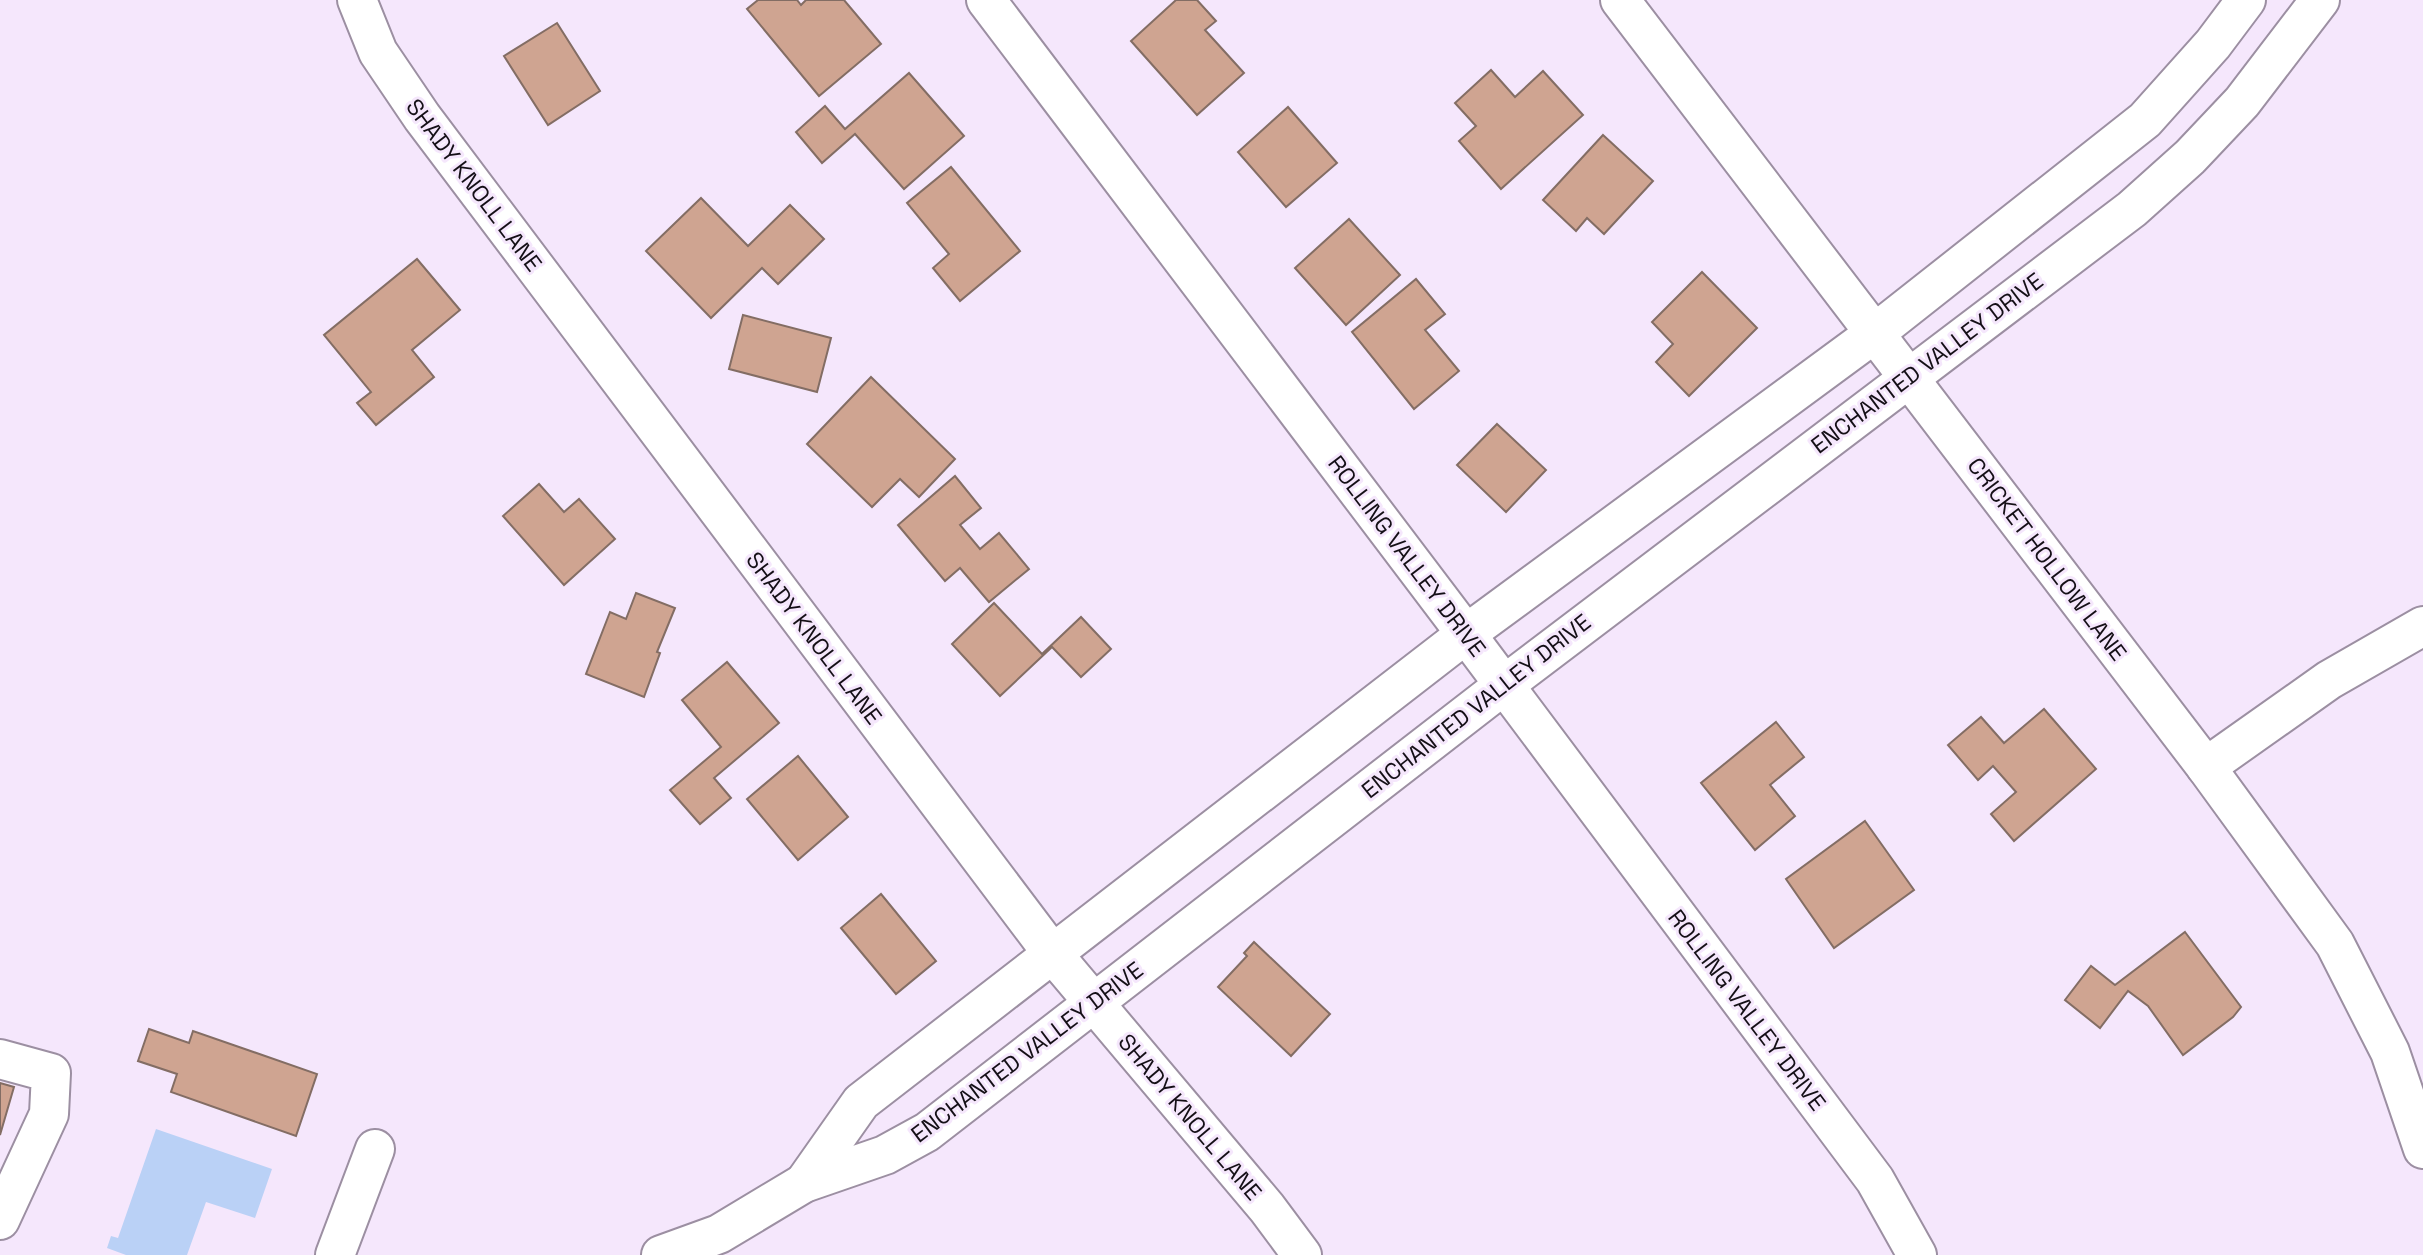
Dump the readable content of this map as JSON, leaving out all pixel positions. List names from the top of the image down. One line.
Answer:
{"streets":{"street":["SHADY KNOLL LANE","ENCHANTED VALLEY DRIVE","ROLLING VALLEY DRIVE","CRICKET HOLLOW LANE"]},"crossings":[["SHADY KNOLL LANE","ENCHANTED VALLEY DRIVE"],["ENCHANTED VALLEY DRIVE","ROLLING VALLEY DRIVE"],["ENCHANTED VALLEY DRIVE","CRICKET HOLLOW LANE"]]}
